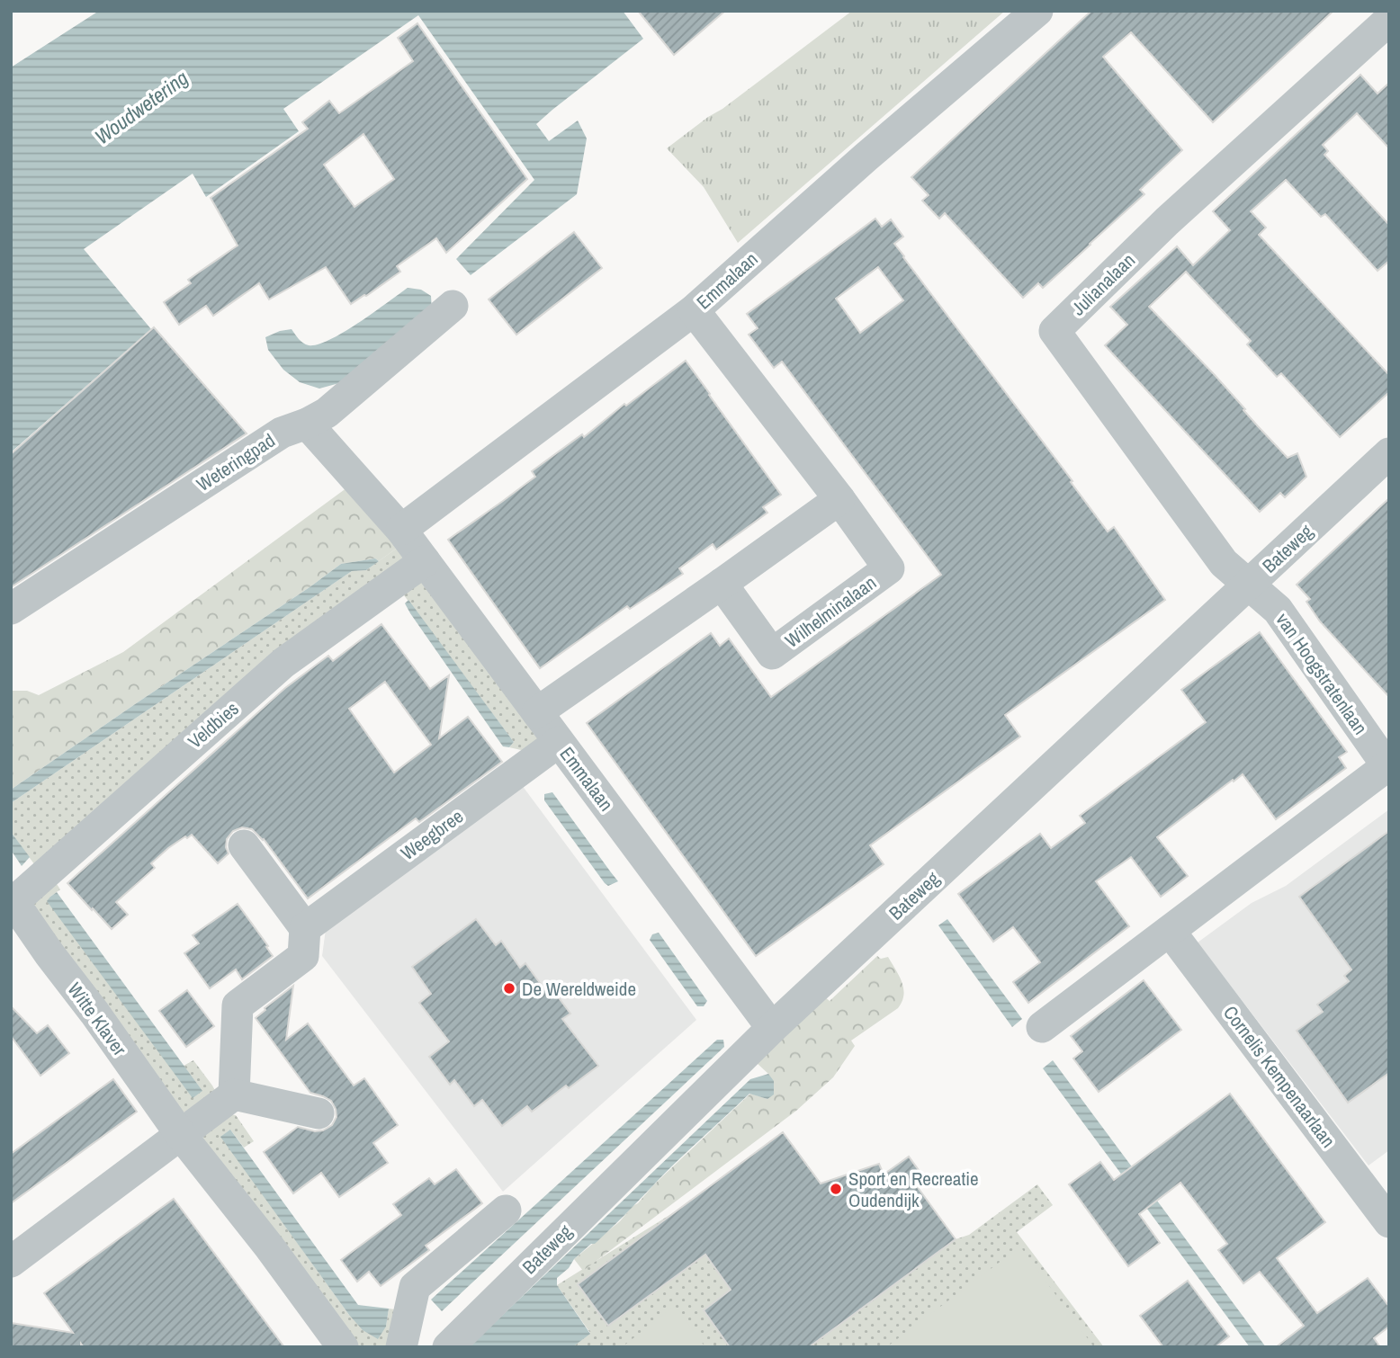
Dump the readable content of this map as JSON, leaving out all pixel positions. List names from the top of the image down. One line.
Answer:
{"streets":{"street":["Emmalaan","Julianalaan","Weteringpad","Bateweg","Wilhelminalaan","van Hoogstratenlaan","Veldbies","Weegbree","Witte Klaver","Cornelis Kempenaarlaan"]},"crossings":[["Emmalaan","Weteringpad"],["Emmalaan","Bateweg"],["Emmalaan","Wilhelminalaan"],["Emmalaan","Veldbies"],["Emmalaan","Weegbree"],["Julianalaan","Bateweg"],["Julianalaan","van Hoogstratenlaan"],["Bateweg","van Hoogstratenlaan"],["Veldbies","Witte Klaver"]],"water":["Woudwetering"],"places":["De Wereldweide","Sport en Recreatie Oudendijk"]}
